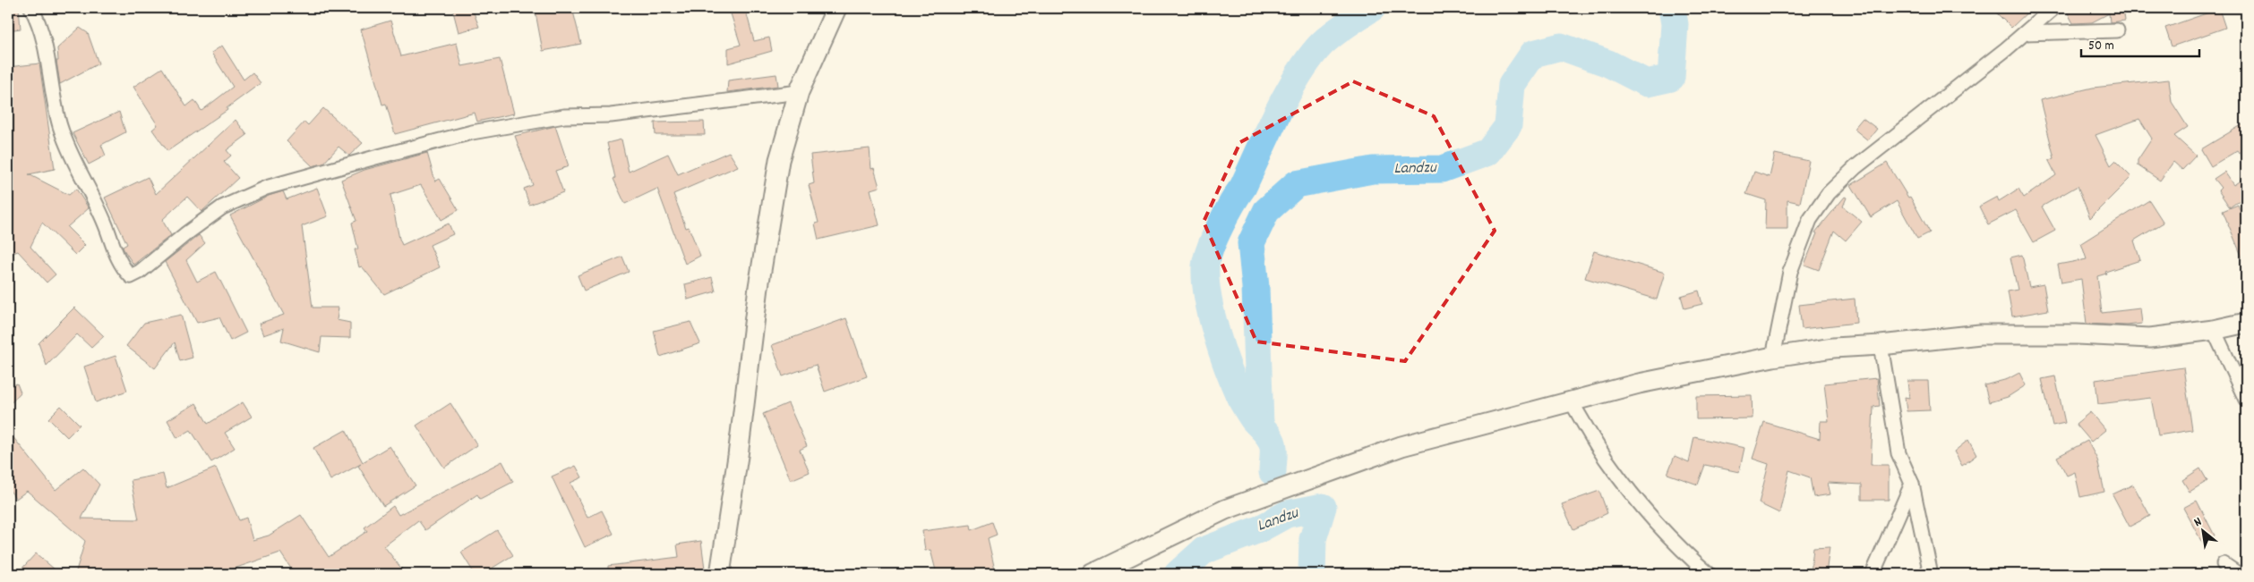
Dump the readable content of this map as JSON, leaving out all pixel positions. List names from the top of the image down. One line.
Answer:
{"water":["Landzu"],"scale_bar":"50 m","north":"top left"}
